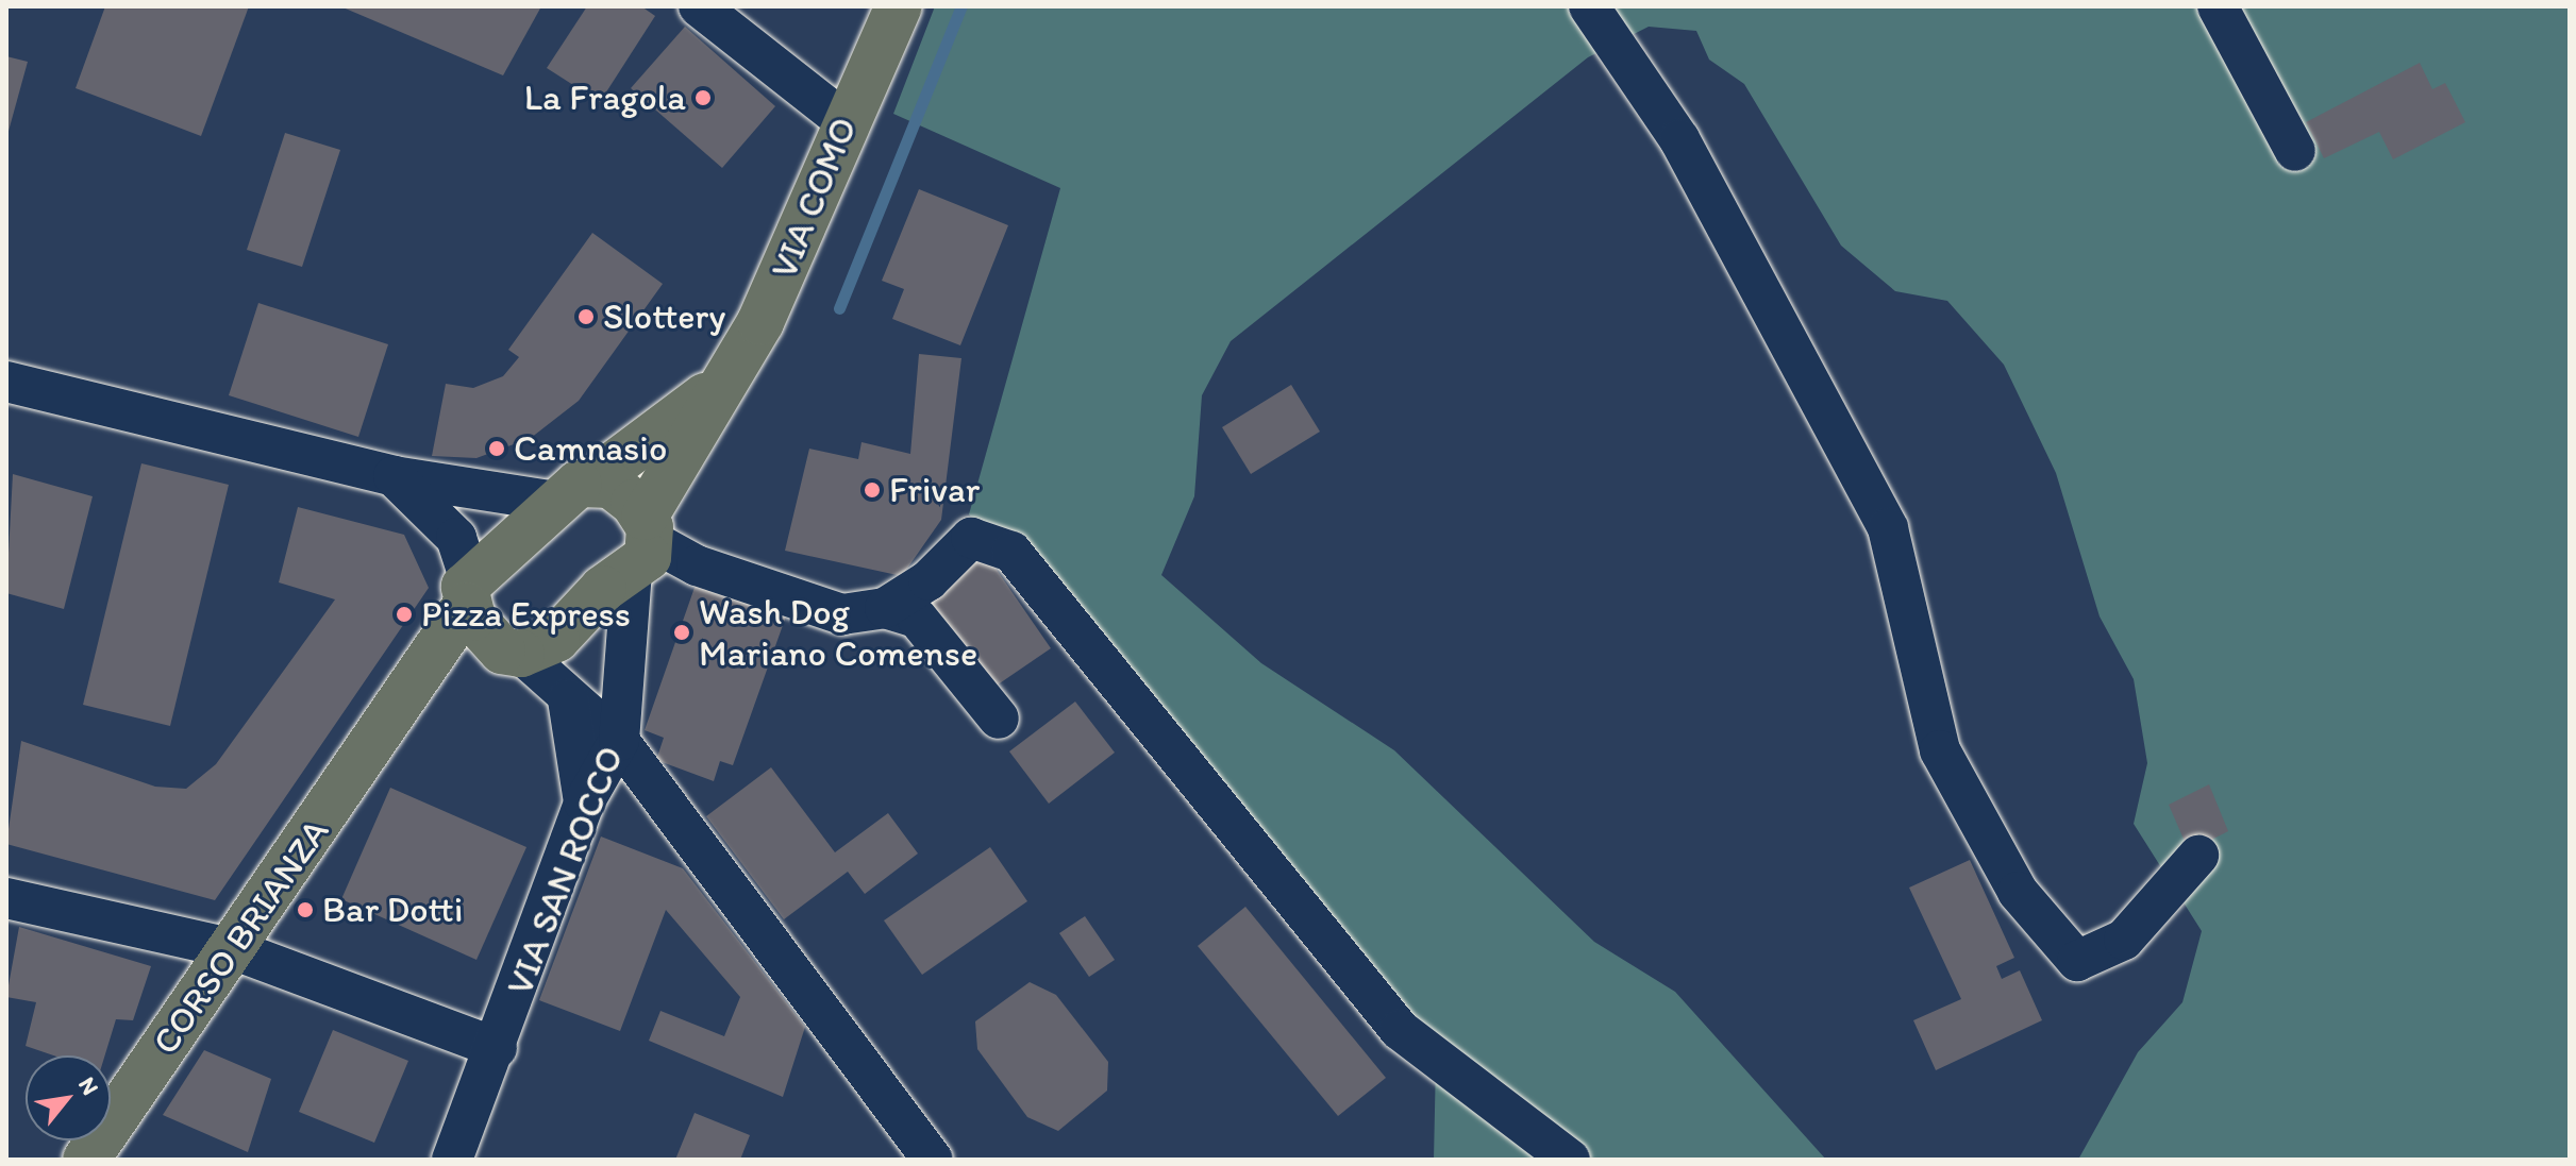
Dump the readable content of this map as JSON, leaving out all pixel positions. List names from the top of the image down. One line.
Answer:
{"streets":{"main road":["VIA COMO","CORSO BRIANZA"],"street":["VIA SAN ROCCO"]},"crossings":[["VIA COMO","VIA SAN ROCCO"],["VIA COMO","CORSO BRIANZA"],["VIA SAN ROCCO","CORSO BRIANZA"]],"places":["La Fragola","Slottery","Camnasio","Frivar","Pizza Express","Wash Dog Mariano Comense","Bar Dotti"],"north":"top right"}
